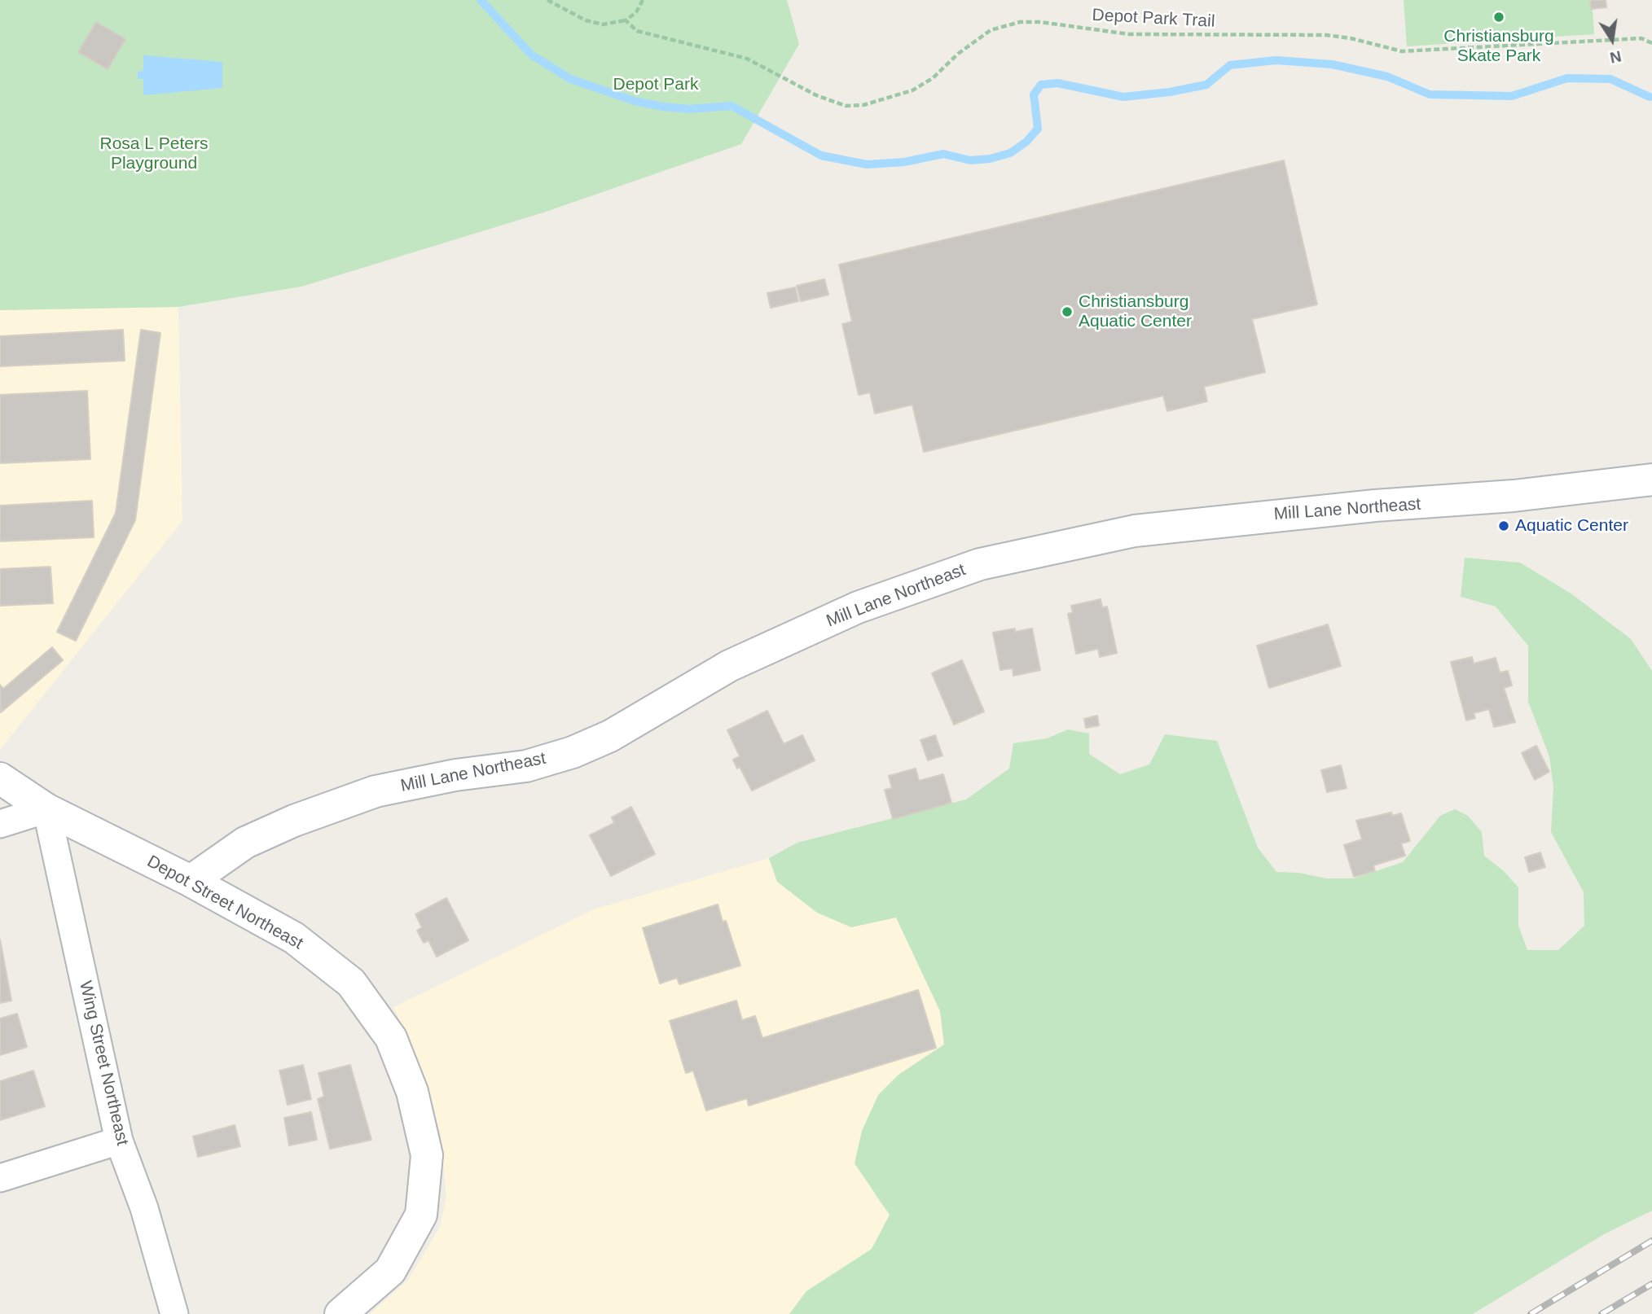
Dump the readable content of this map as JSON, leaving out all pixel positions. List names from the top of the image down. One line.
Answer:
{"streets":{"street":["Mill Lane Northeast","Depot Street Northeast","Wing Street Northeast"],"path":["Depot Park Trail"]},"crossings":[["Mill Lane Northeast","Depot Street Northeast"],["Depot Street Northeast","Wing Street Northeast"]],"parks":["Depot Park","Rosa L Peters Playground"],"places":["Christiansburg Skate Park","Christiansburg Aquatic Center","Aquatic Center"],"north":"bottom"}
